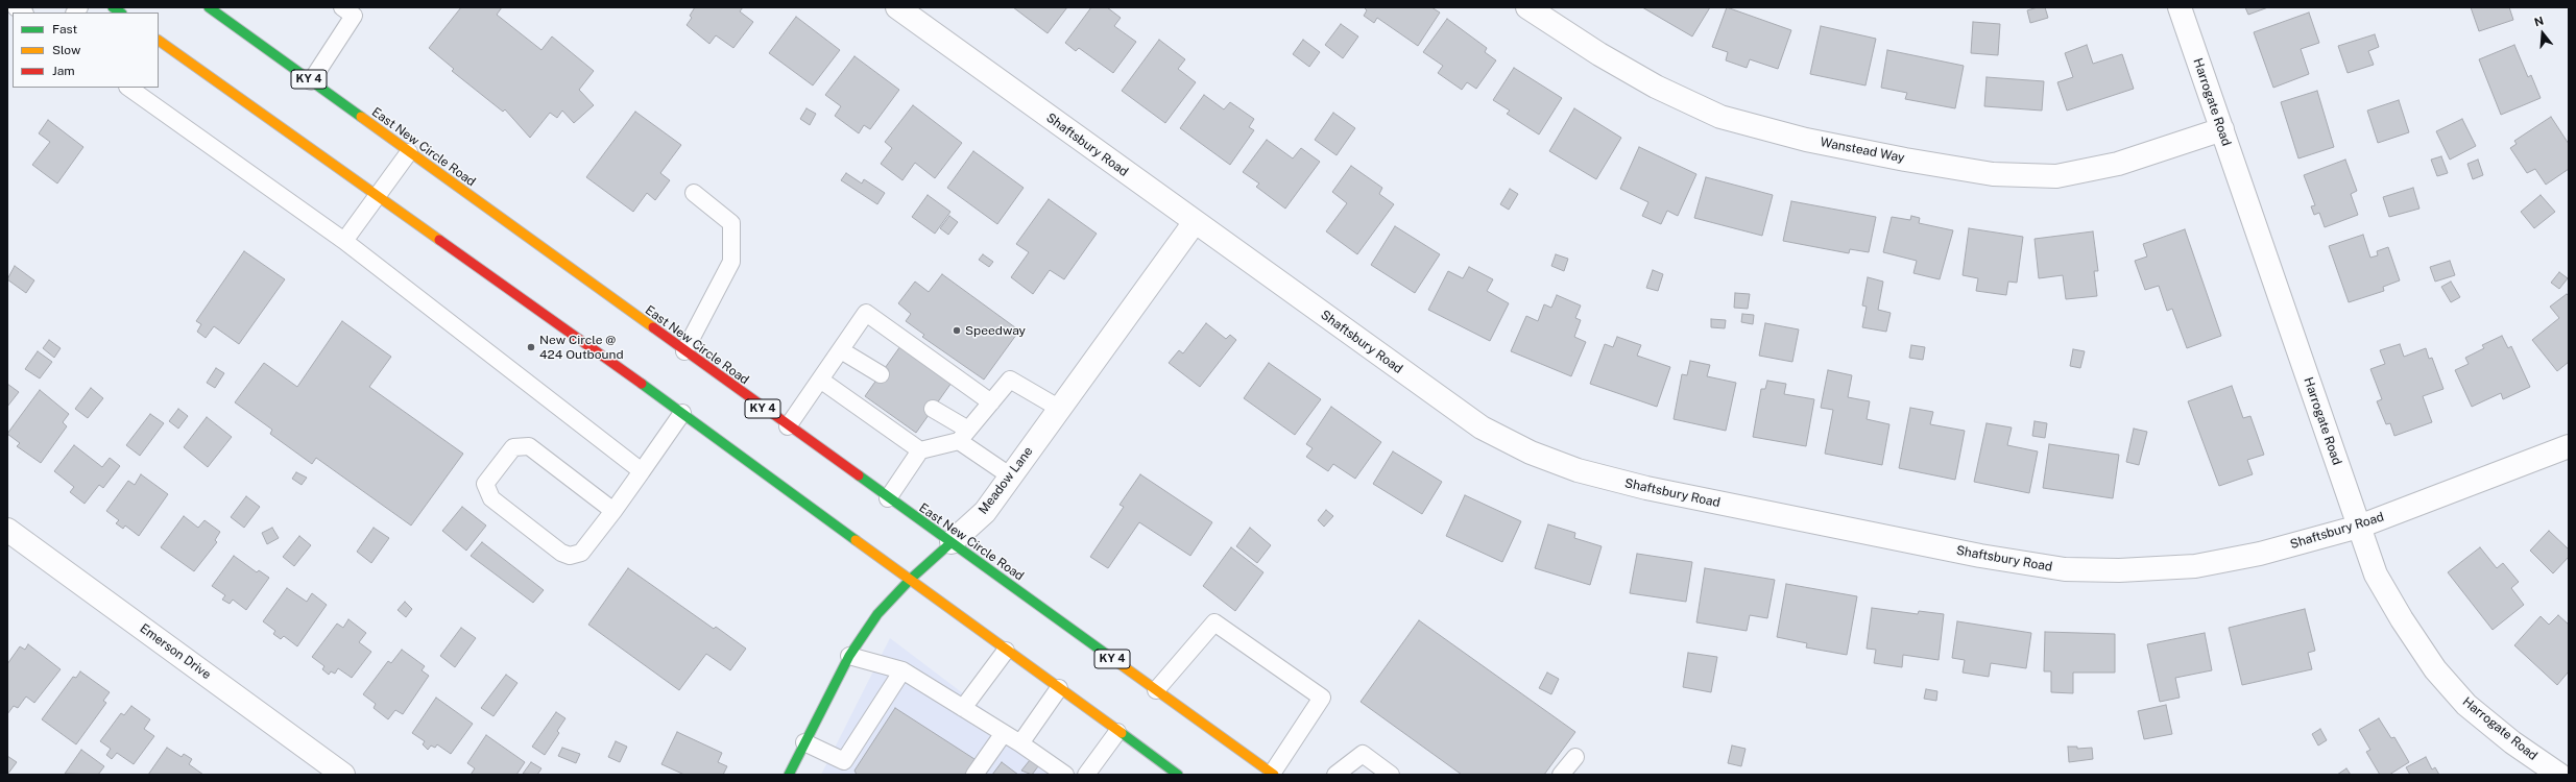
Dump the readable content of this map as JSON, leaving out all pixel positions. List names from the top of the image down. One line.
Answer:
{"streets":{"main road":["KY 4","East New Circle Road","Meadow Lane"],"street":["Harrogate Road","Shaftsbury Road","Wanstead Way","Emerson Drive"]},"crossings":[["Harrogate Road","Shaftsbury Road"],["Harrogate Road","Wanstead Way"],["Shaftsbury Road","Meadow Lane"],["East New Circle Road","Meadow Lane"]],"places":["Speedway","New Circle @ 424 Outbound"],"legend":["Fast","Slow","Jam"],"north":"top"}
